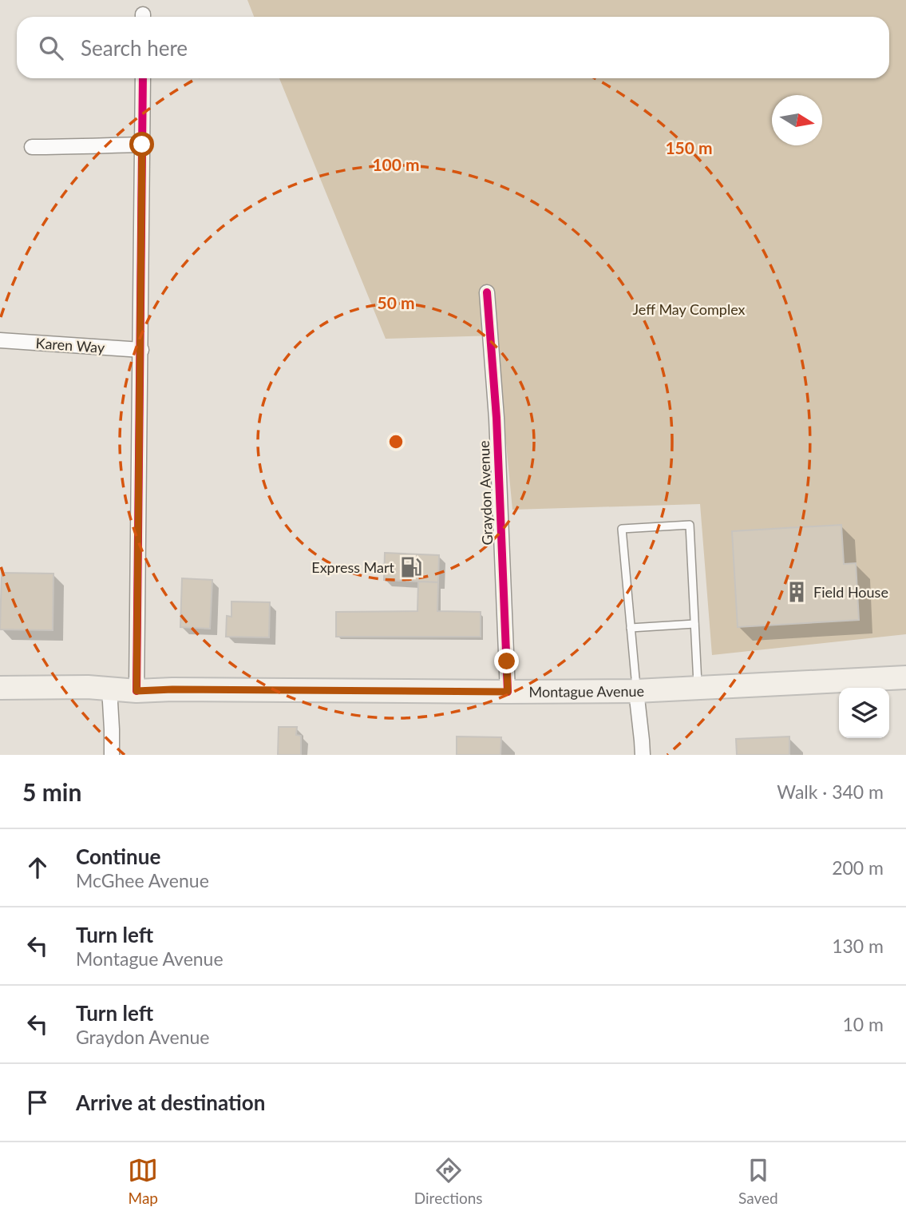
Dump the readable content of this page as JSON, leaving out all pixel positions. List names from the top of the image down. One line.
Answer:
{"streets":{"main road":["Montague Avenue"],"street":["Karen Way","Graydon Avenue"]},"crossings":[["Graydon Avenue","Montague Avenue"]],"parks":["Jeff May Complex"],"places":{"fuel station":["Express Mart"],"building":["Field House"]},"north":"right","page":{"search":"Search here","heading":["5 min","Walk · 340 m"],"list":[["Continue","McGhee Avenue","200 m"],["Turn left","Montague Avenue","130 m"],["Turn left","Graydon Avenue","10 m"],"Arrive at destination"],"nav":["Map","Directions","Saved"]},"rings":["150 m","100 m","50 m"]}
